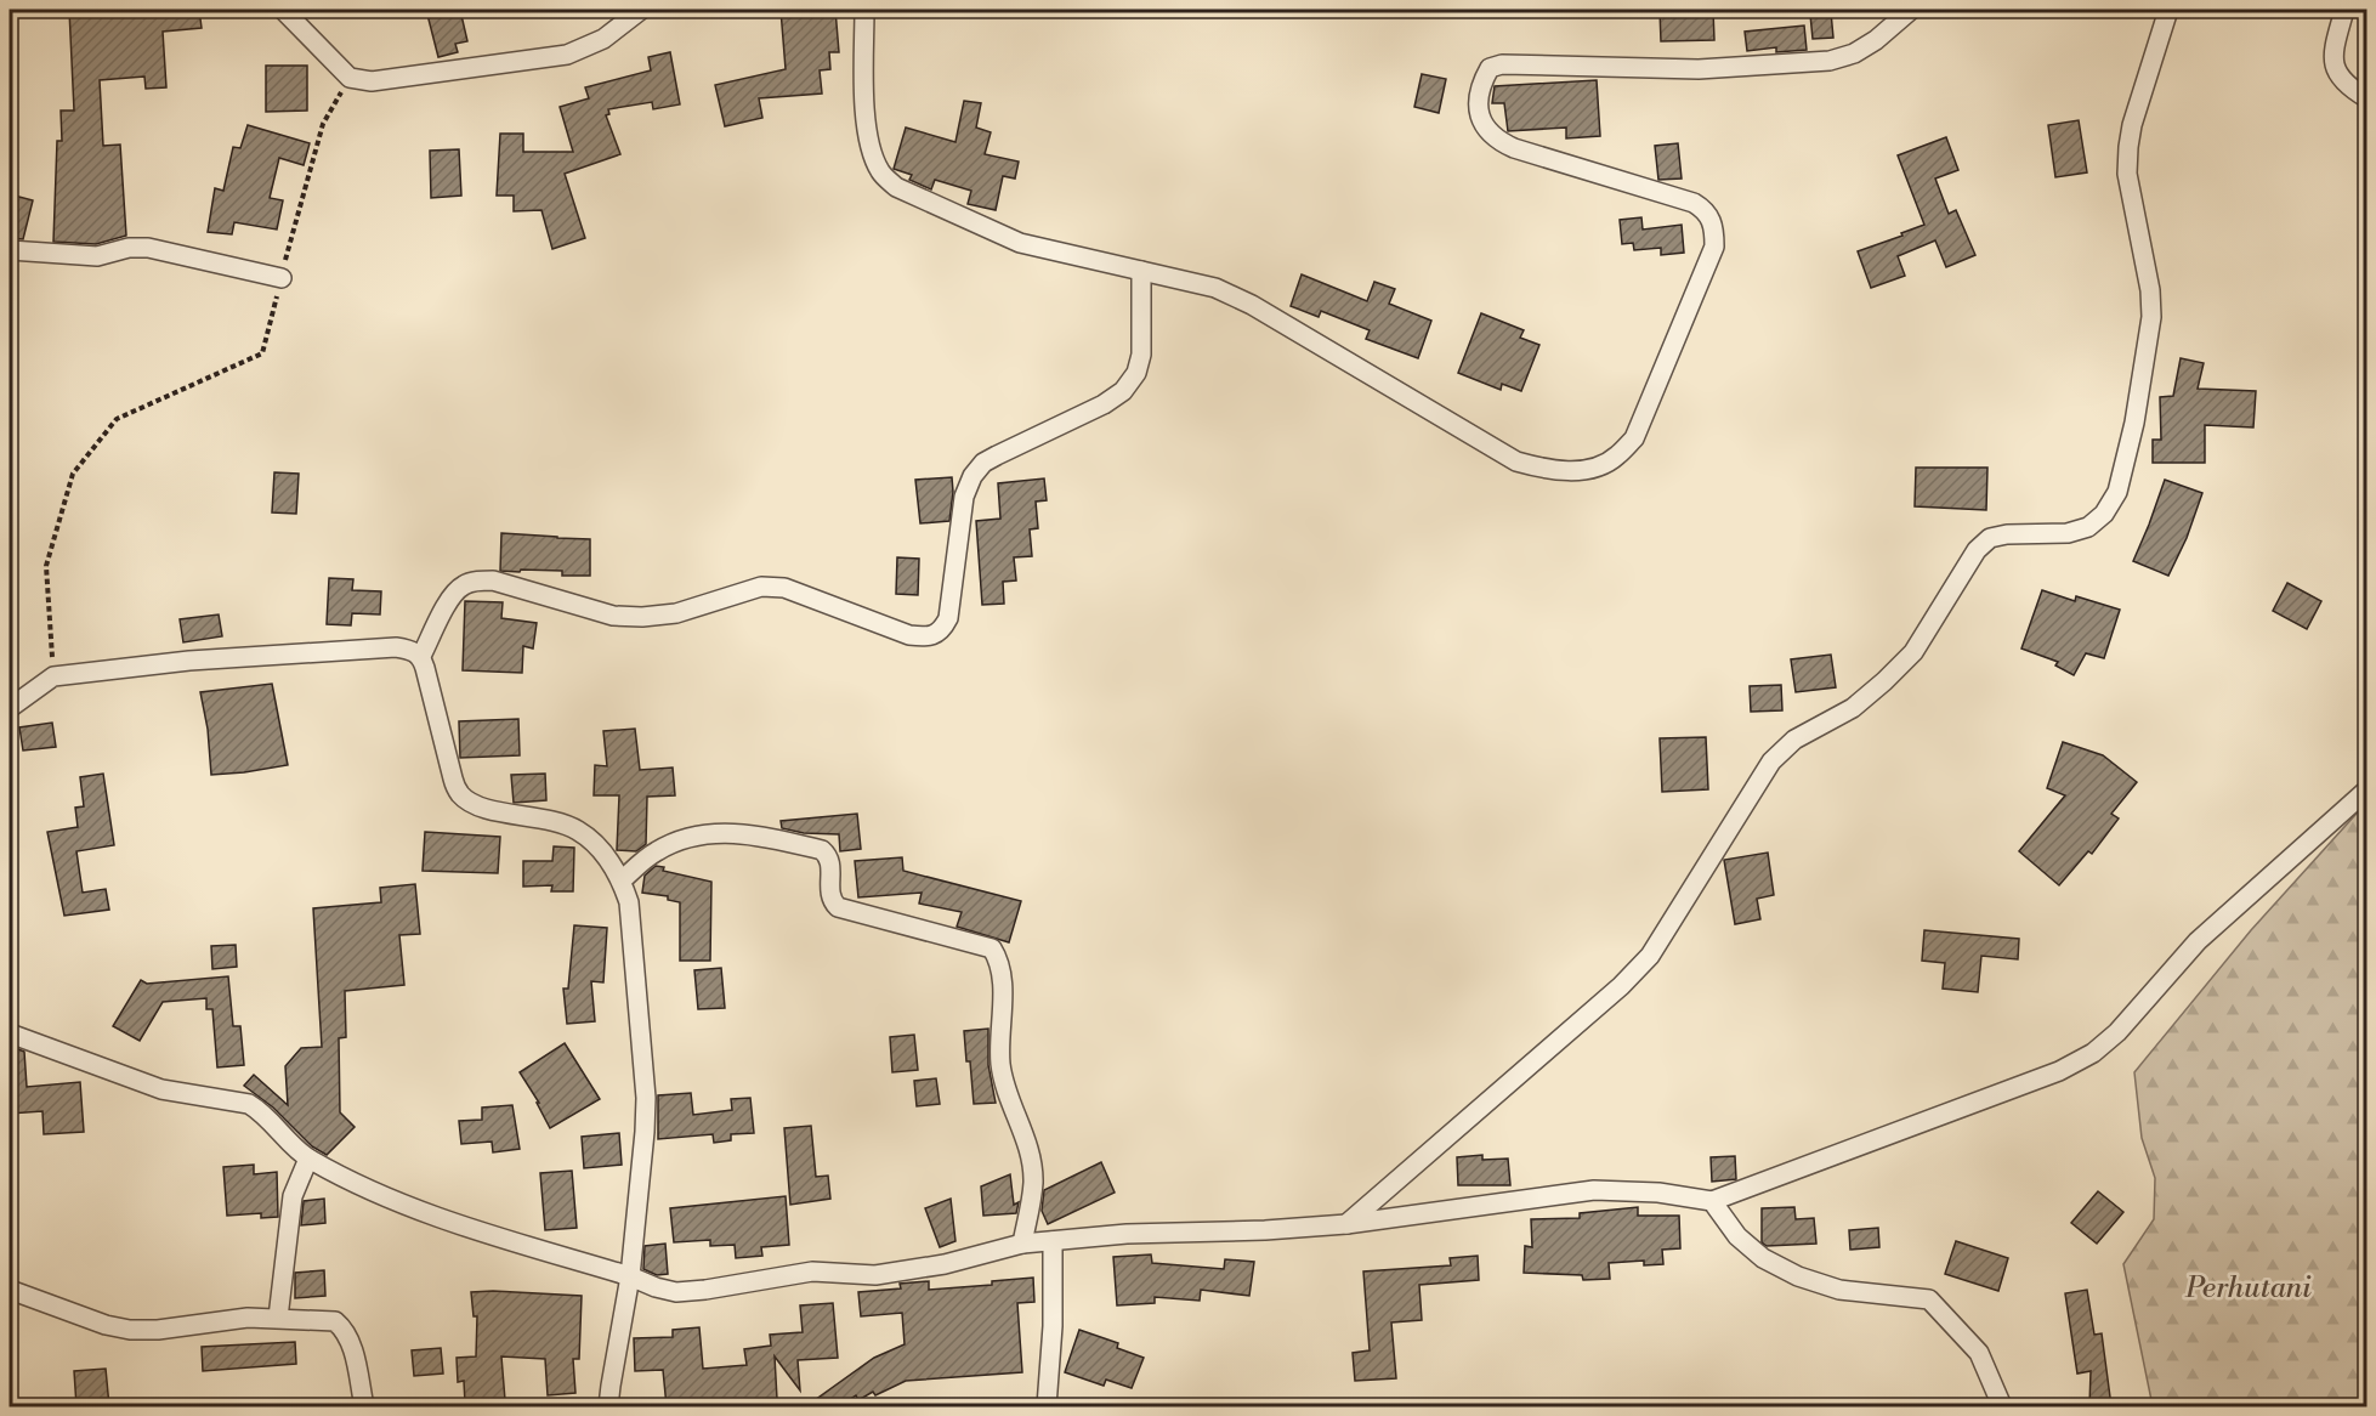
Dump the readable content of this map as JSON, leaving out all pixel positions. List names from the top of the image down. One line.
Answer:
{"parks":["Perhutani"]}
